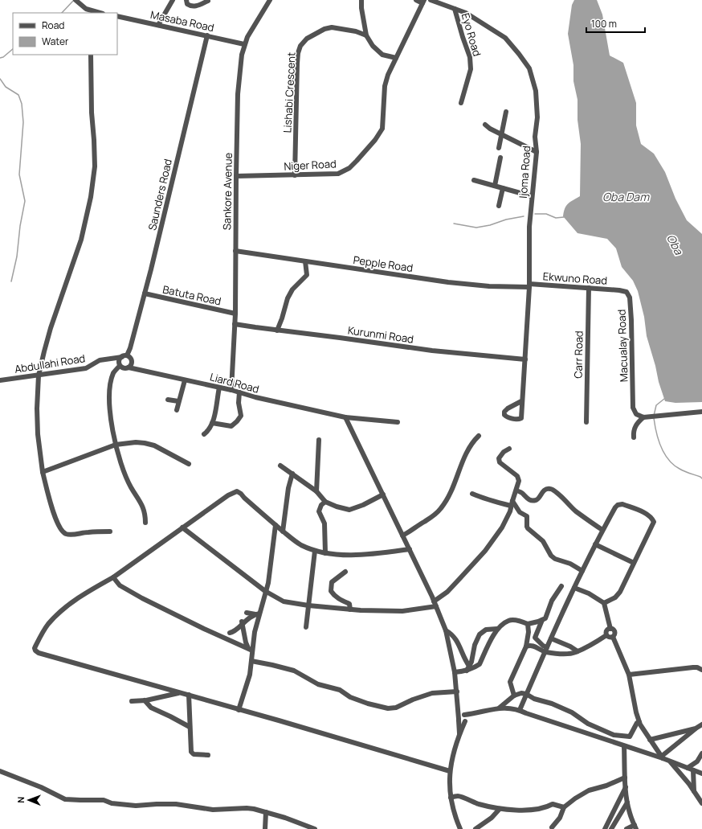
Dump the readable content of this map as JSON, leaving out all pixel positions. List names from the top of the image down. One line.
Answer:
{"streets":{"street":["Masaba Road","Eyo Road","Lishabi Crescent","Niger Road","Ijoma Road","Sankore Avenue","Saunders Road","Pepple Road","Ekwuno Road","Batuta Road","Kurunmi Road","Macualay Road","Carr Road","Abdullahi Road","Liard Road"]},"crossings":[["Masaba Road","Sankore Avenue"],["Masaba Road","Saunders Road"],["Eyo Road","Ijoma Road"],["Lishabi Crescent","Niger Road"],["Niger Road","Sankore Avenue"],["Ijoma Road","Pepple Road"],["Ijoma Road","Ekwuno Road"],["Ijoma Road","Kurunmi Road"],["Sankore Avenue","Pepple Road"],["Sankore Avenue","Batuta Road"],["Sankore Avenue","Kurunmi Road"],["Sankore Avenue","Liard Road"],["Saunders Road","Batuta Road"],["Saunders Road","Abdullahi Road"],["Saunders Road","Liard Road"],["Pepple Road","Ekwuno Road"],["Ekwuno Road","Macualay Road"],["Ekwuno Road","Carr Road"],["Abdullahi Road","Liard Road"]],"water":["Oba Dam","Oba"],"legend":["Road","Water"],"scale_bar":"100 m","north":"left"}
